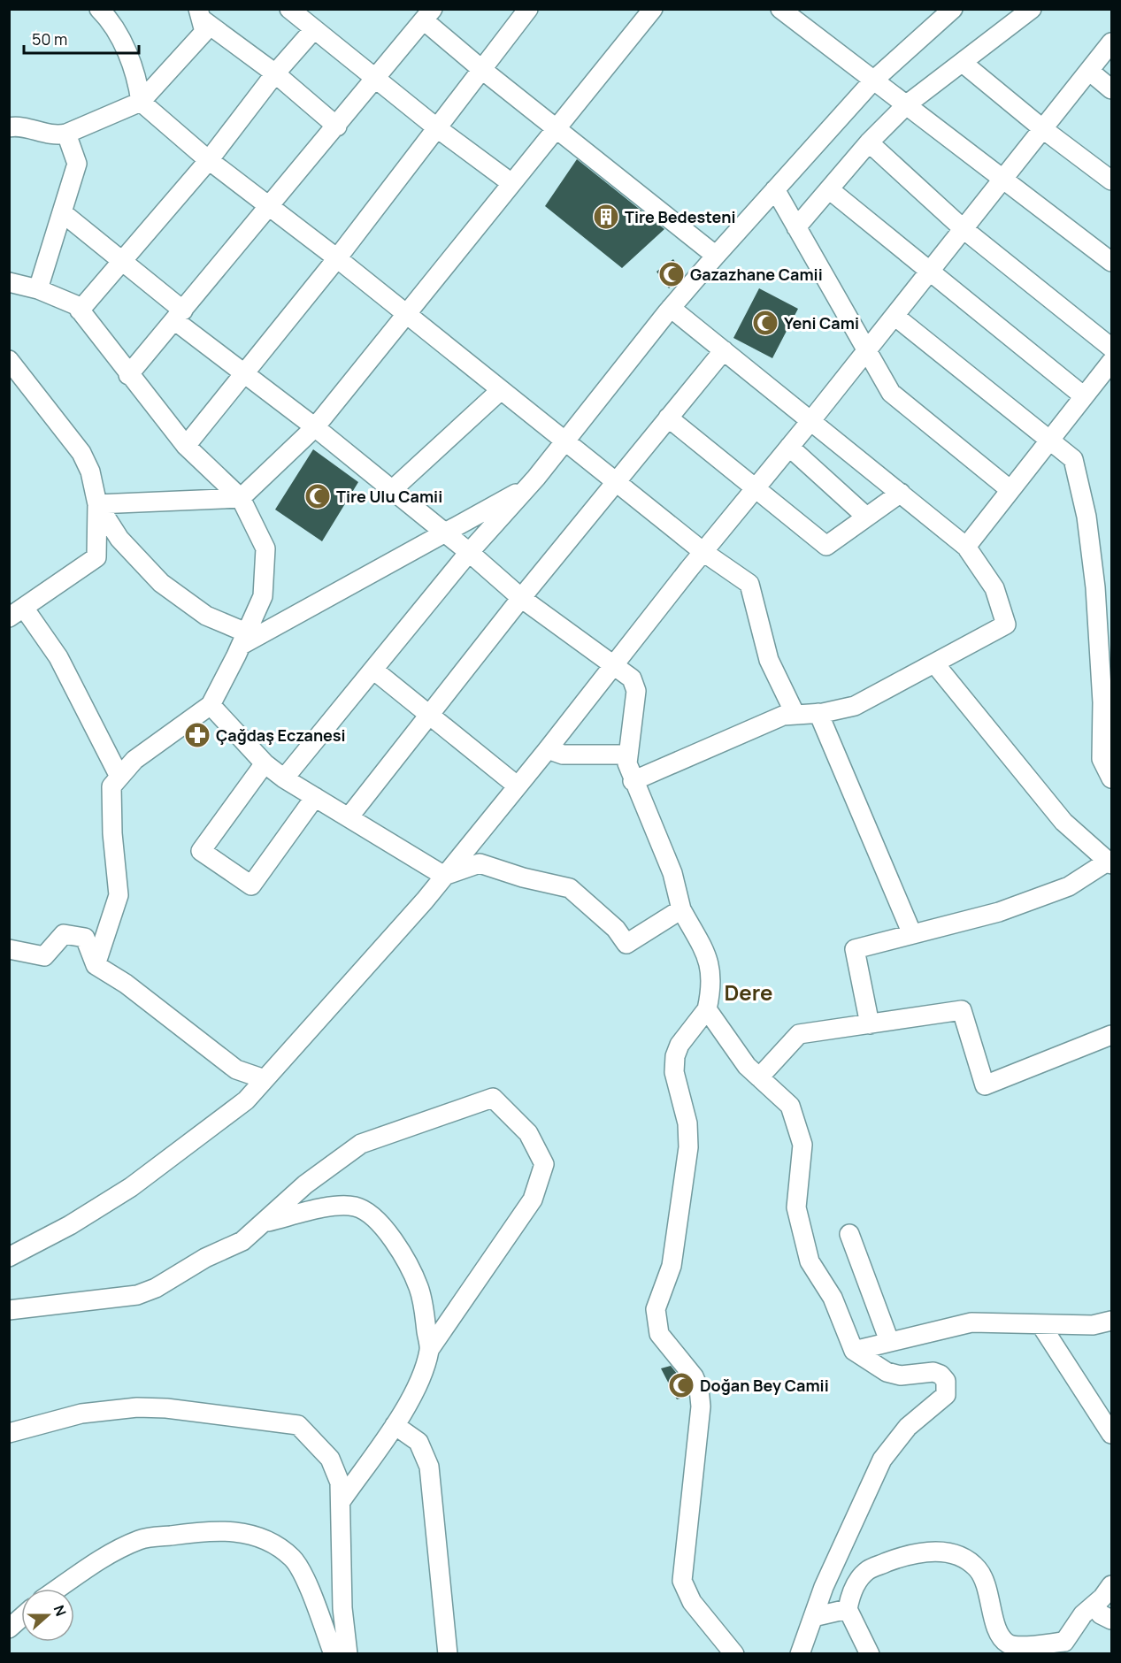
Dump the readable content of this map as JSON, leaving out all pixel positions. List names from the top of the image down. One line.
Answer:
{"districts":["Dere"],"places":{"building":["Tire Bedesteni"],"mosque":["Gazazhane Camii","Yeni Cami","Tire Ulu Camii","Doğan Bey Camii"],"pharmacy":["Çağdaş Eczanesi"]},"scale_bar":"50 m","north":"right"}
